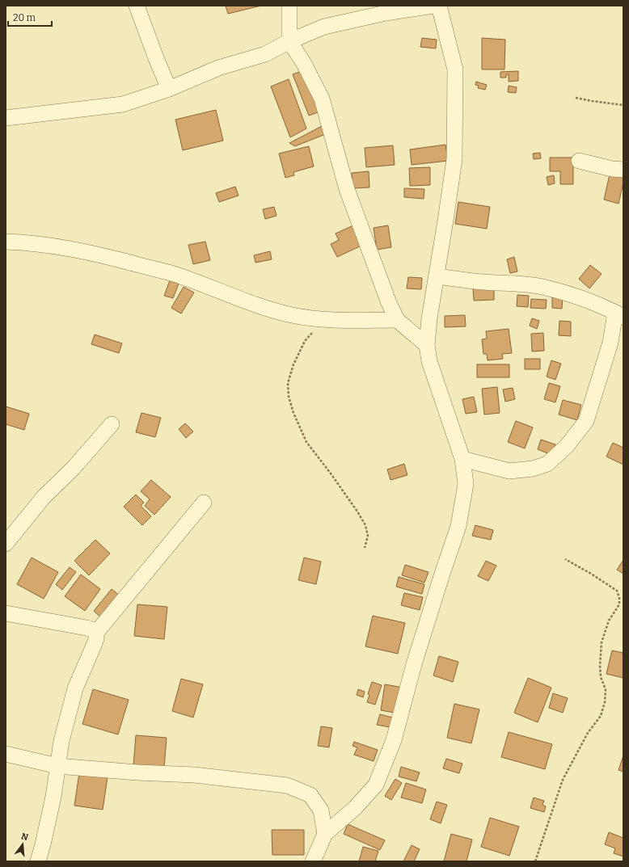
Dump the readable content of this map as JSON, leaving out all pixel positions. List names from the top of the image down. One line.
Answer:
{"scale_bar":"20 m","north":"top"}
